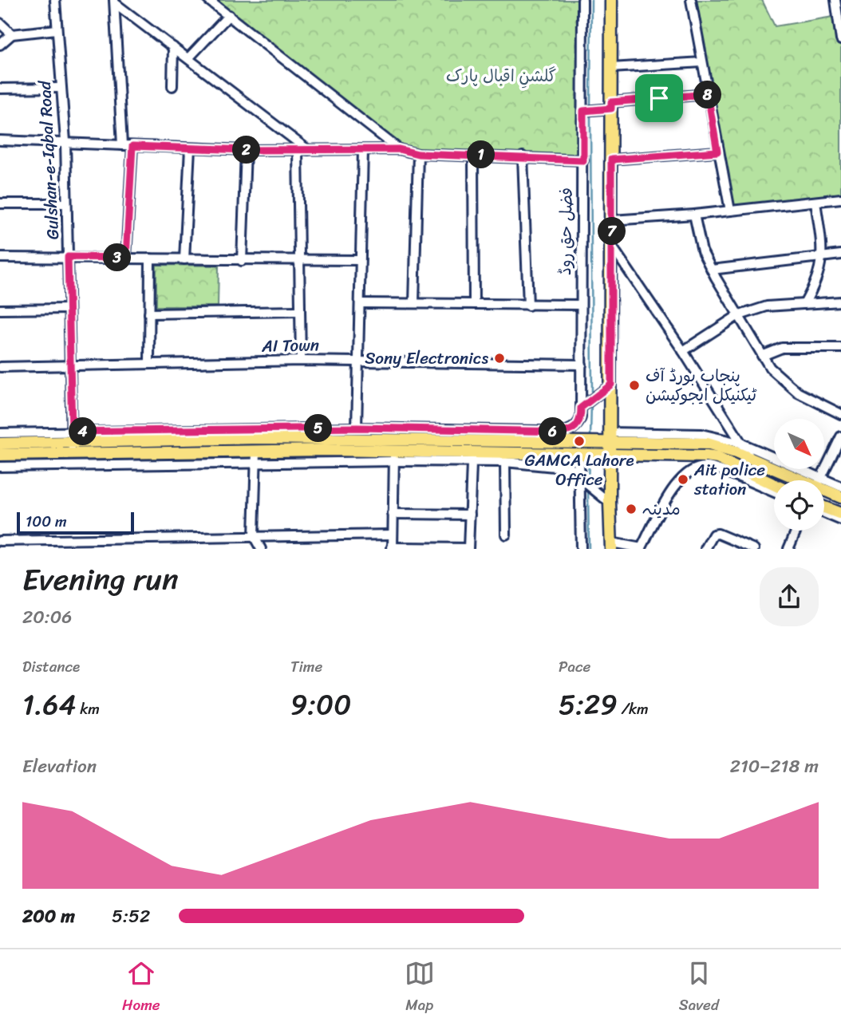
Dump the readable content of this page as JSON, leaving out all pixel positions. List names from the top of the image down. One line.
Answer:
{"streets":{"street":["Gulshan-e-Iqbal Road","فضل حق روڈ","AI Town"]},"crossings":[["Gulshan-e-Iqbal Road","AI Town"],["فضل حق روڈ","AI Town"]],"parks":["گلشنِ اقبال پارک"],"places":["Sony Electronics","پنجاب بورڈ آف ٹیکنیکل ایجوکیشن","GAMCA Lahore Office","Ait police station","مدینہ"],"scale_bar":"100 m","north":"bottom right","page":{"pins":["8","2","1","7","3","5","4","6"],"scale":"100 m","heading":["Evening run","20:06"],"stats":[["Distance","1.64 km"],["Time","9:00"],["Pace","5:29 /km"]],"chart":["Elevation","210–218 m"],"list":[{"name":"200 m","note":"5:52"}],"tabs":["Home","Map","Saved"]}}
